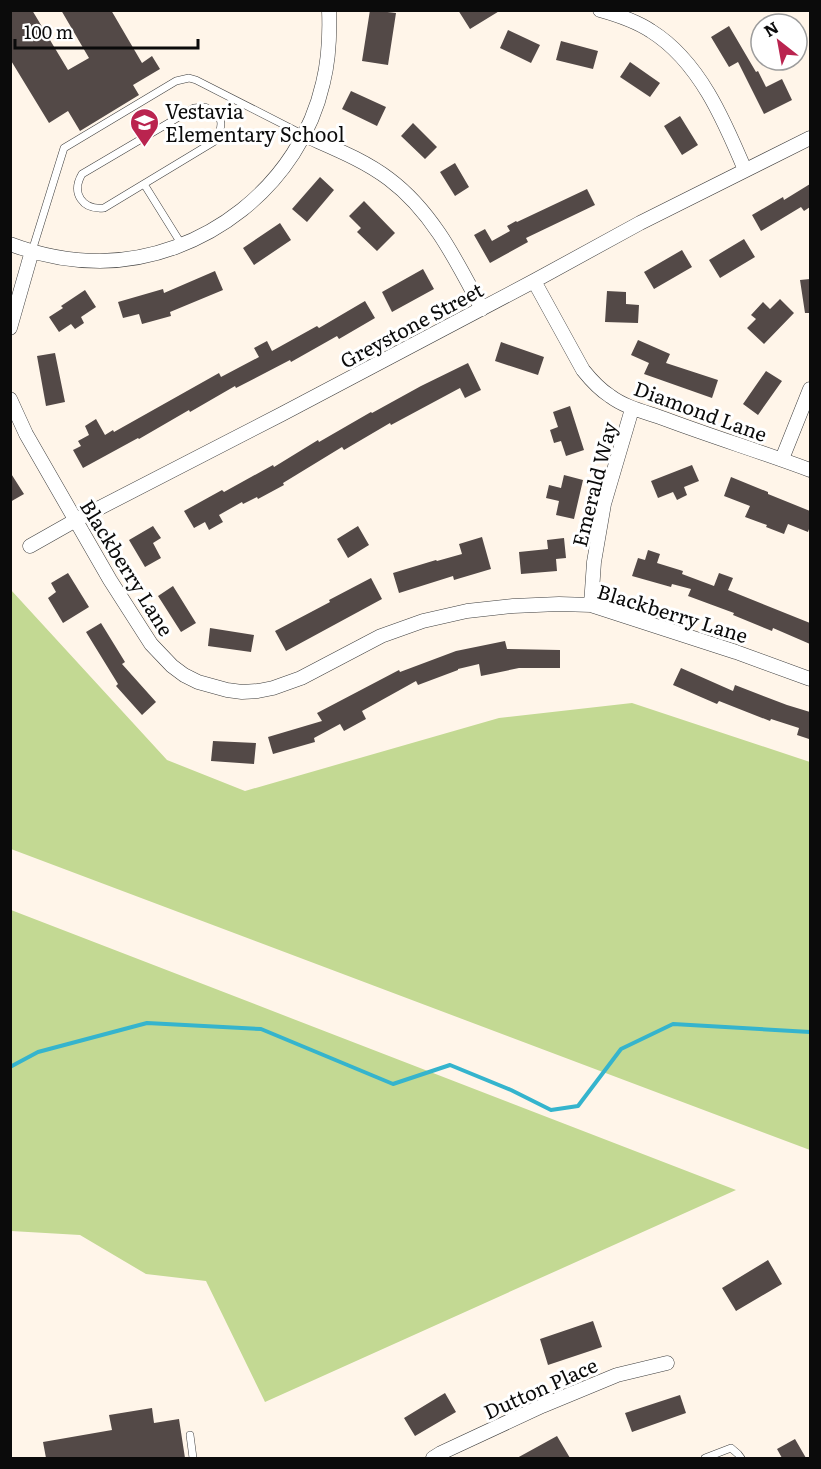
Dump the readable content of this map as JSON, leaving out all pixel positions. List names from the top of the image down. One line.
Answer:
{"streets":{"street":["Greystone Street","Diamond Lane","Emerald Way","Blackberry Lane","Dutton Place"]},"crossings":[["Greystone Street","Diamond Lane"],["Greystone Street","Blackberry Lane"],["Diamond Lane","Emerald Way"],["Emerald Way","Blackberry Lane"]],"places":{"school or university":["Vestavia Elementary School"]},"scale_bar":"100 m","north":"top left"}
